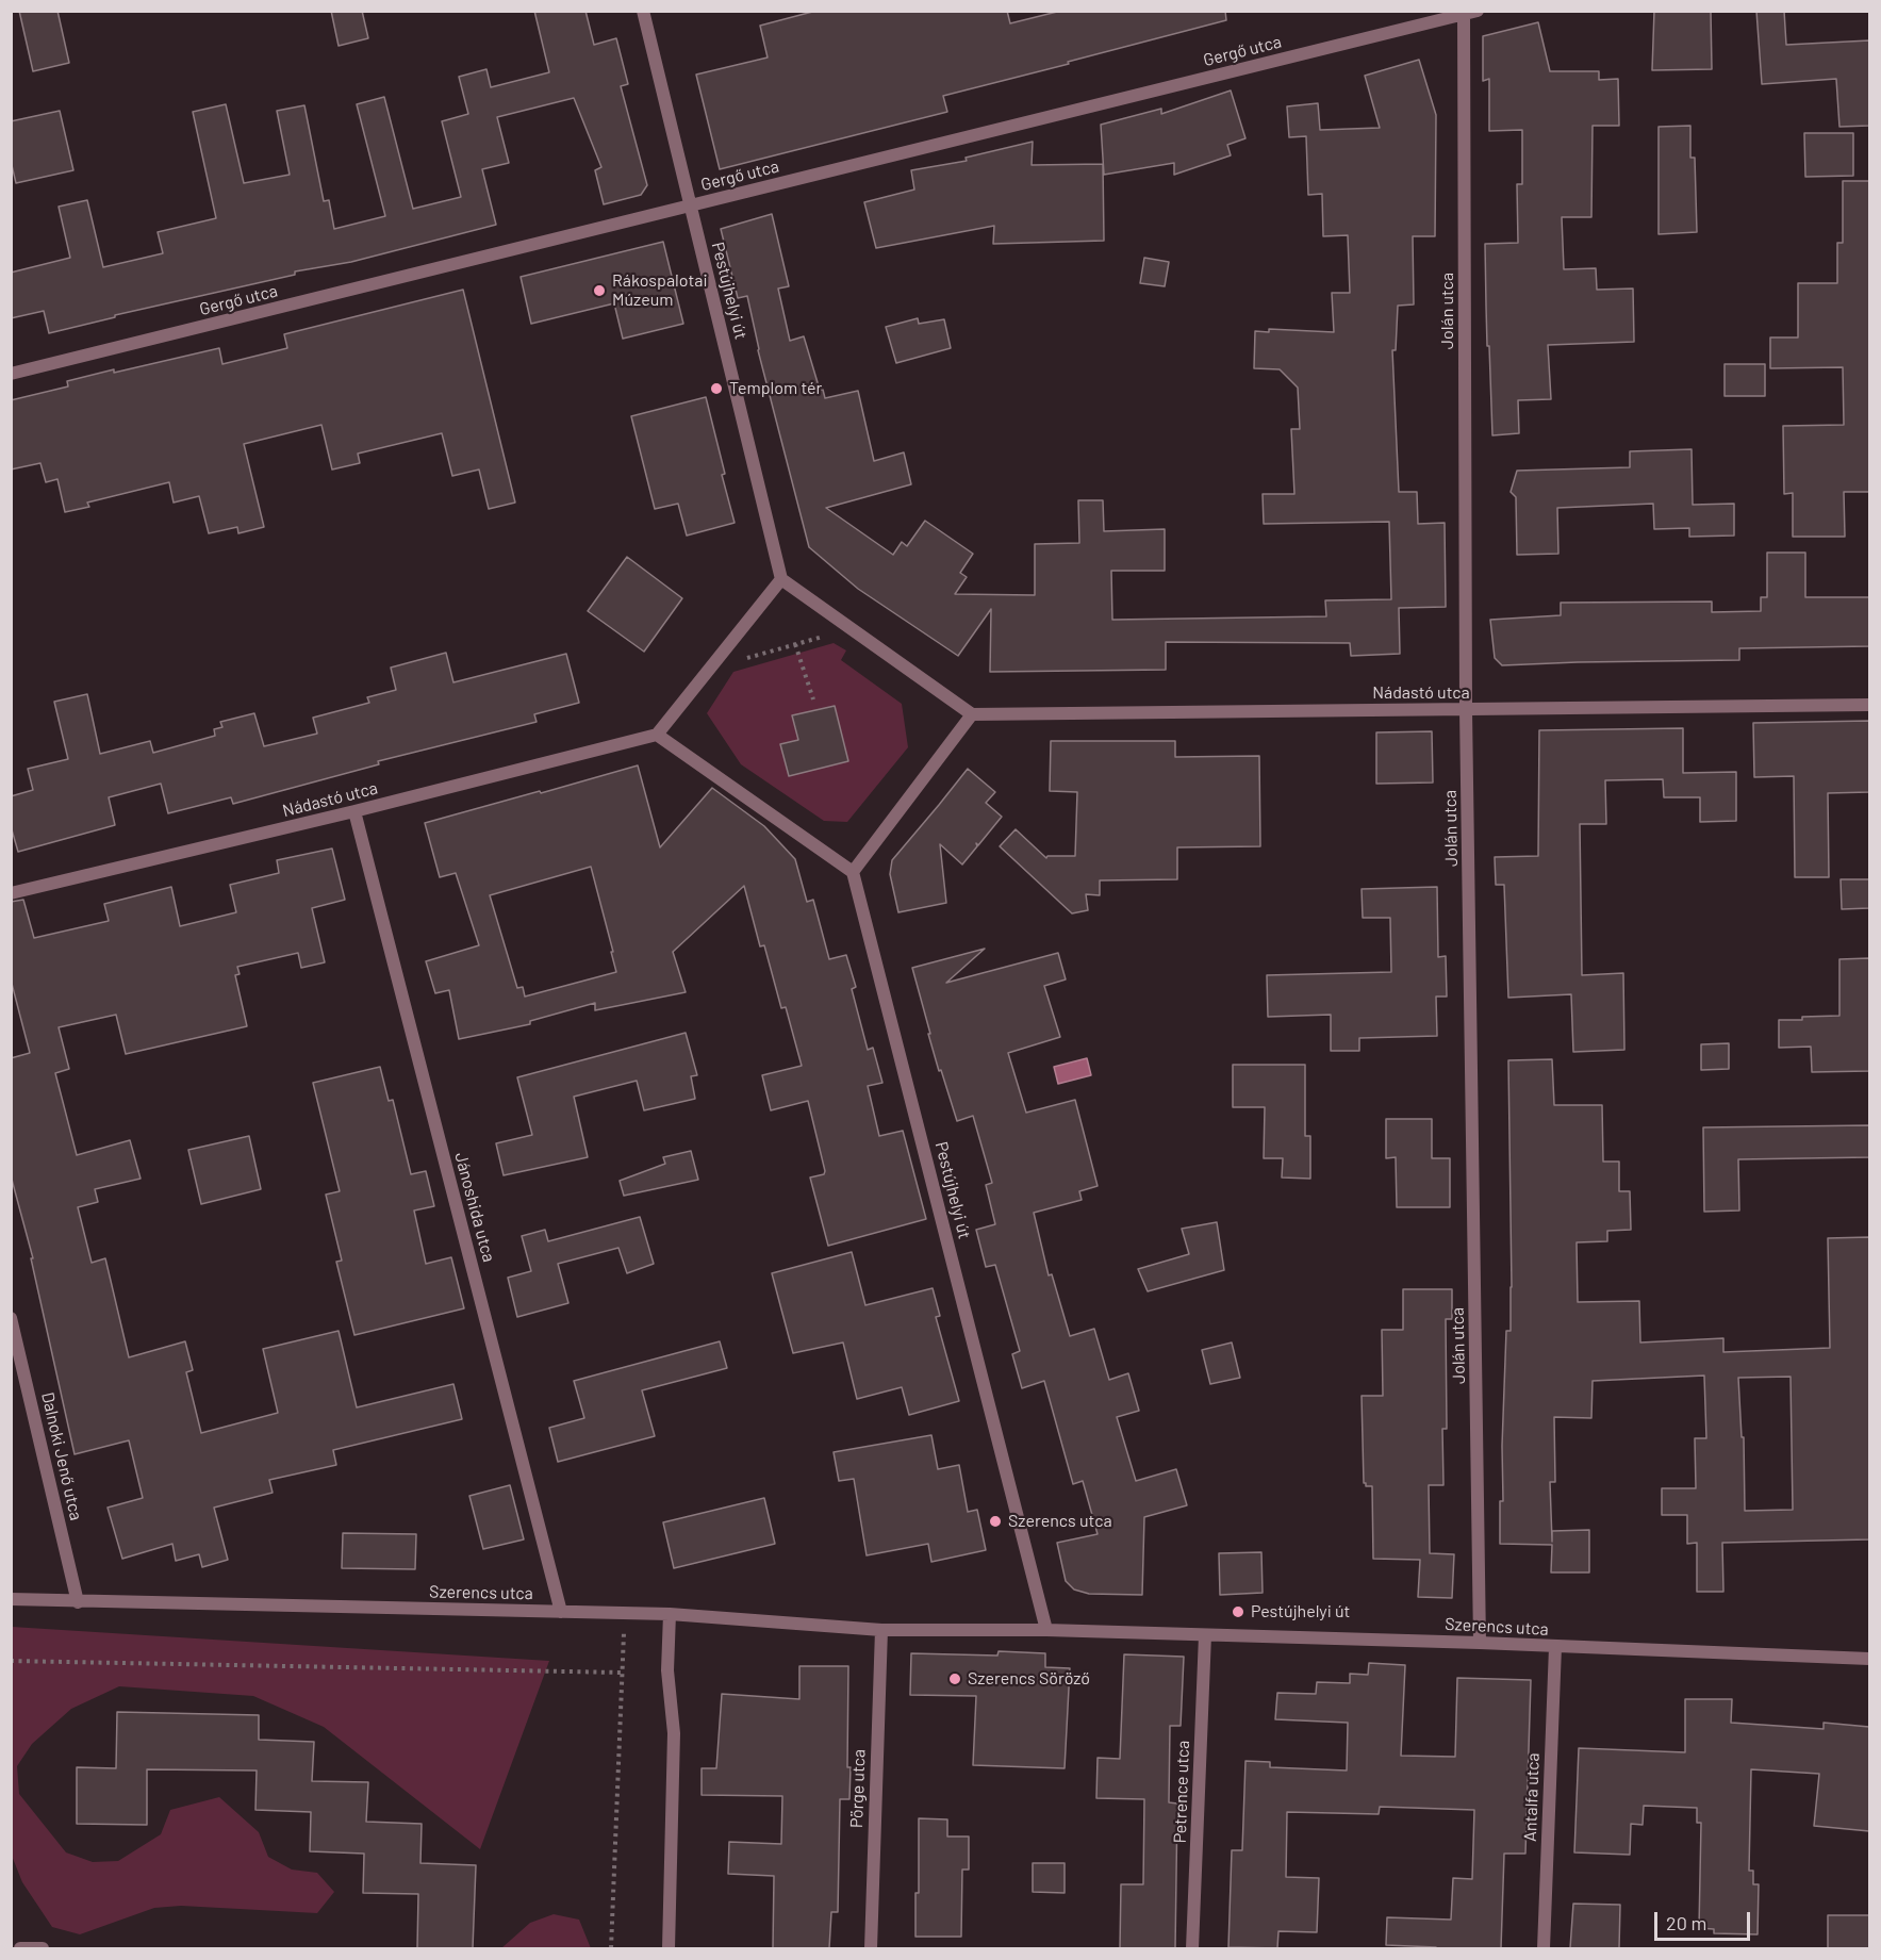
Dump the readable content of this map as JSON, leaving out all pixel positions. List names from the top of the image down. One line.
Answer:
{"streets":{"street":["Gergő utca","Pestújhelyi út","Jolán utca","Nádastó utca","Jánoshida utca","Dalnoki Jenő utca","Szerencs utca","Pörge utca","Petrence utca","Antalfa utca"]},"crossings":[["Gergő utca","Pestújhelyi út"],["Gergő utca","Jolán utca"],["Pestújhelyi út","Szerencs utca"],["Jolán utca","Nádastó utca"],["Jolán utca","Szerencs utca"],["Nádastó utca","Jánoshida utca"],["Jánoshida utca","Szerencs utca"],["Dalnoki Jenő utca","Szerencs utca"],["Szerencs utca","Pörge utca"],["Szerencs utca","Petrence utca"],["Szerencs utca","Antalfa utca"]],"places":["Rákospalotai Múzeum","Templom tér","Szerencs utca","Pestújhelyi út","Szerencs Söröző"],"scale_bar":"20 m"}
